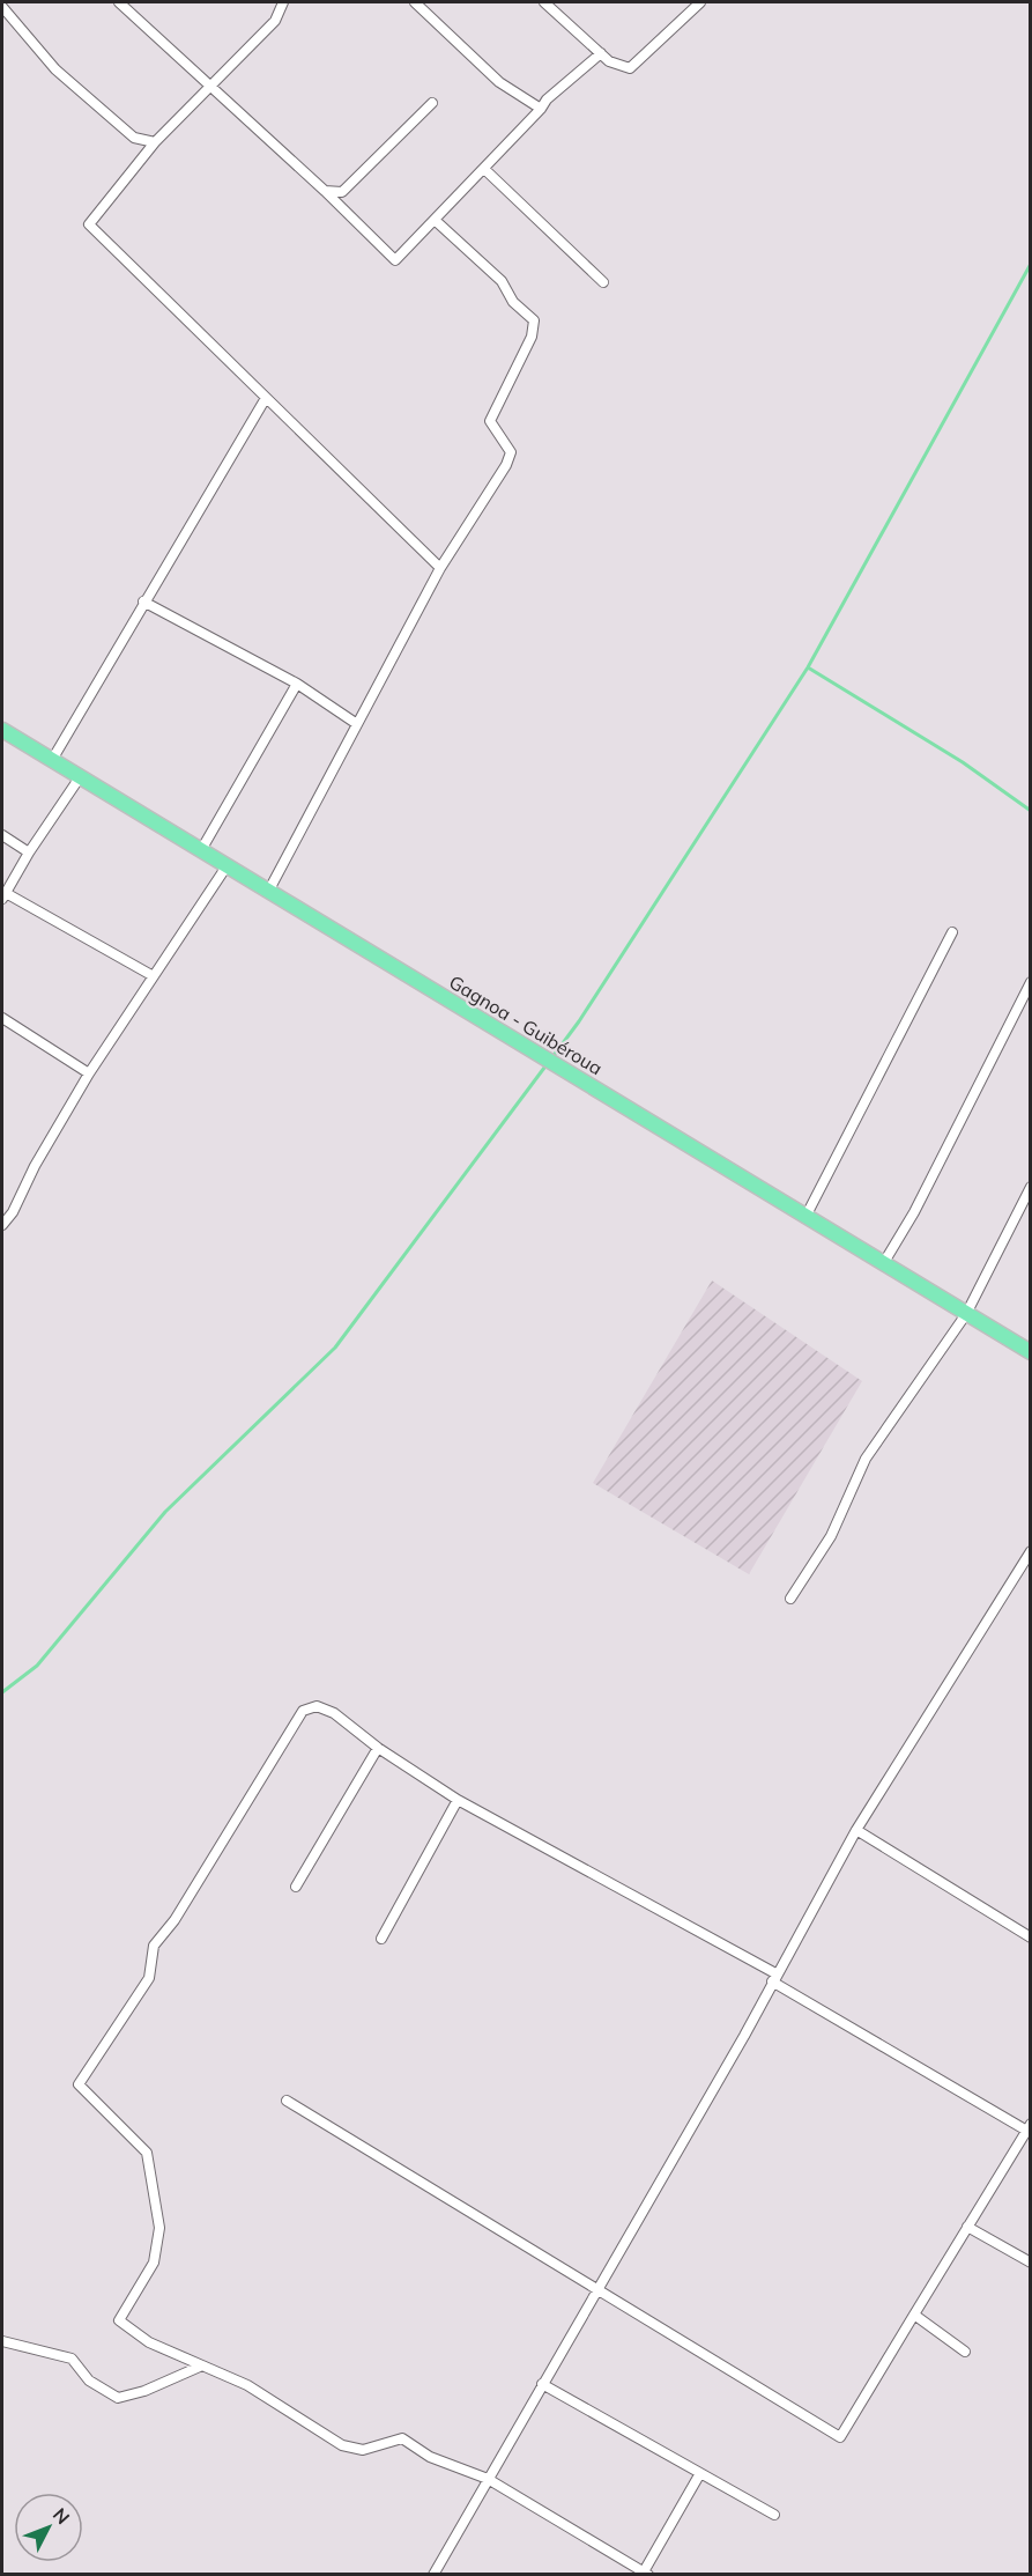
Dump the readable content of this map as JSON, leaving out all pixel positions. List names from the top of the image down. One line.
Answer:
{"streets":{"main road":["Gagnoa - Guibéroua"]},"north":"top right"}
